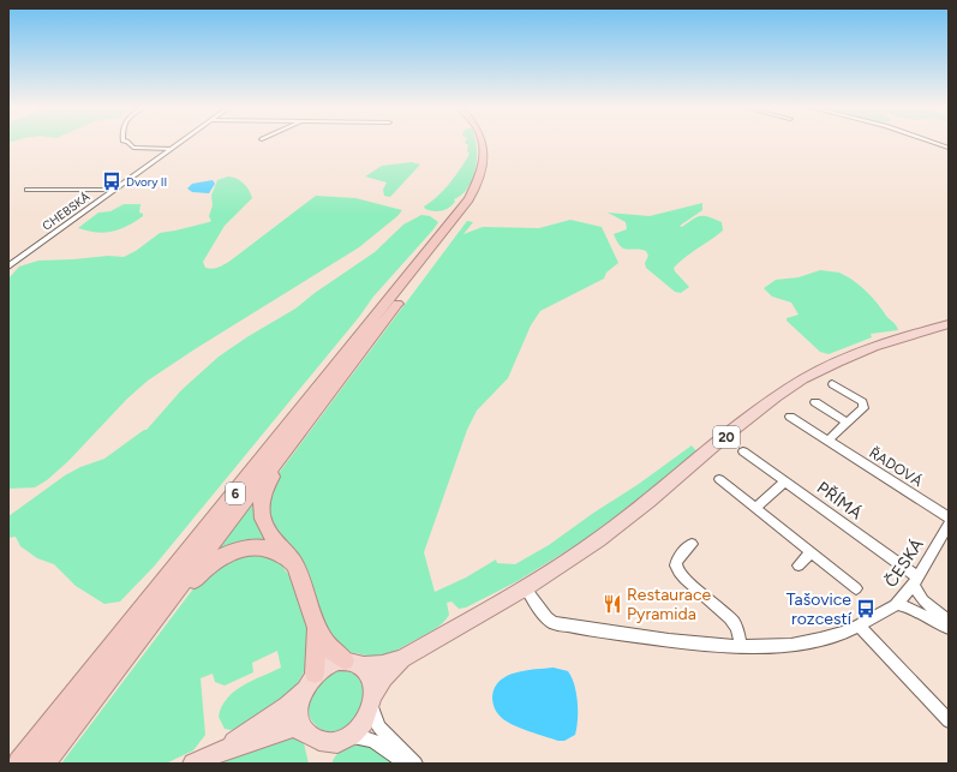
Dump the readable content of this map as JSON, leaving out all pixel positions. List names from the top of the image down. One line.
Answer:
{"streets":{"highway":["6"],"main road":["20"],"street":["CHEBSKÁ","ŘADOVÁ","PŘÍMÁ","ČESKÁ"]},"crossings":[["20","ČESKÁ"],["PŘÍMÁ","ČESKÁ"]],"places":{"bus stop":["Dvory II","Tašovice rozcestí"],"restaurant":["Restaurace Pyramida"]}}
